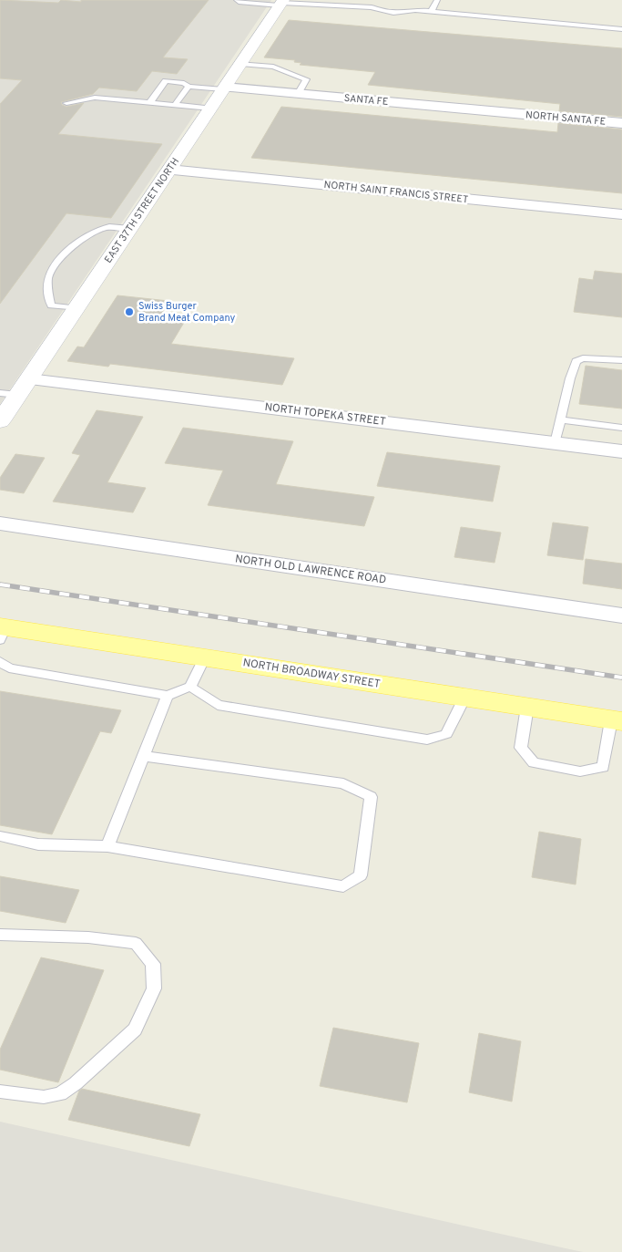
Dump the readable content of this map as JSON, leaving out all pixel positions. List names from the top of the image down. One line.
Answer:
{"streets":{"main road":["EAST 37TH STREET NORTH","NORTH BROADWAY STREET"],"street":["SANTA FE","NORTH SANTA FE","NORTH SAINT FRANCIS STREET","NORTH TOPEKA STREET","NORTH OLD LAWRENCE ROAD"]},"crossings":[["SANTA FE","NORTH SANTA FE"],["SANTA FE","EAST 37TH STREET NORTH"],["NORTH SAINT FRANCIS STREET","EAST 37TH STREET NORTH"],["EAST 37TH STREET NORTH","NORTH TOPEKA STREET"]],"places":["Swiss Burger Brand Meat Company"]}
